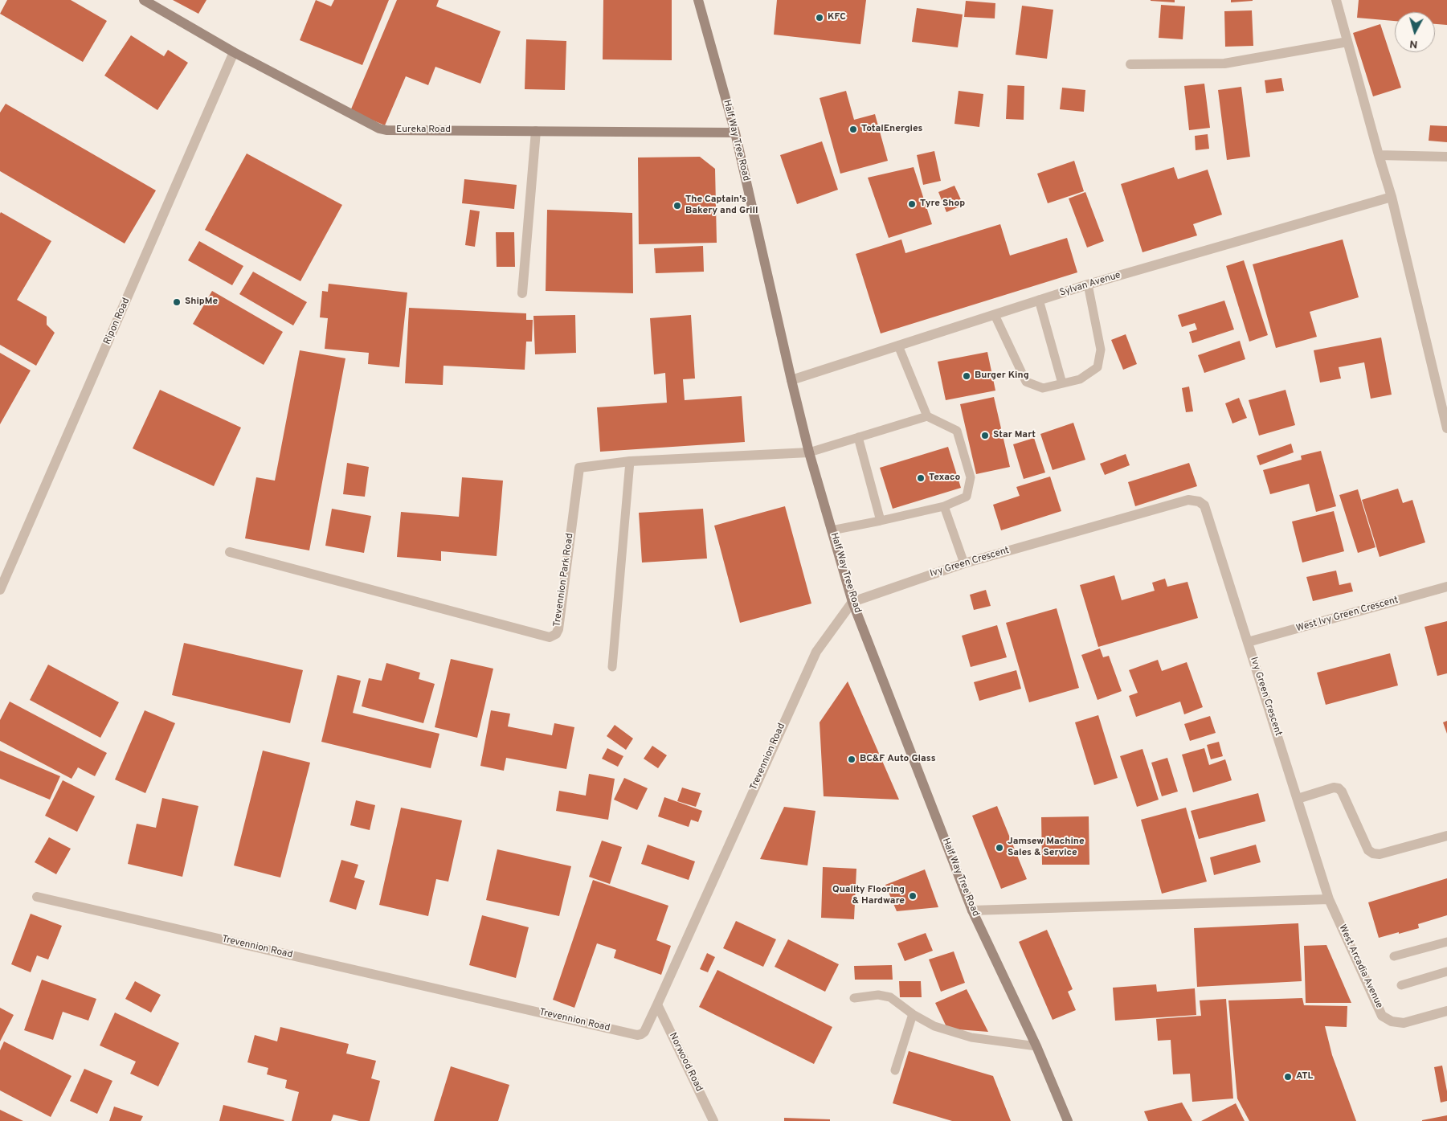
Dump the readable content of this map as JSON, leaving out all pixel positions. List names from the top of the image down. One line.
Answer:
{"streets":{"main road":["Eureka Road","Half Way Tree Road"],"street":["Sylvan Avenue","Ripon Road","Ivy Green Crescent","Trevennion Park Road","West Ivy Green Crescent","Trevennion Road","West Arcadia Avenue","Norwood Road"]},"crossings":[["Eureka Road","Half Way Tree Road"],["Eureka Road","Ripon Road"],["Half Way Tree Road","Sylvan Avenue"],["Half Way Tree Road","Ivy Green Crescent"],["Half Way Tree Road","Trevennion Park Road"],["Half Way Tree Road","Trevennion Road"],["Ivy Green Crescent","West Ivy Green Crescent"],["Ivy Green Crescent","Trevennion Road"],["Ivy Green Crescent","West Arcadia Avenue"],["Trevennion Road","Norwood Road"]],"places":["KFC","TotalEnergies","Tyre Shop","The Captain's Bakery and Grill","ShipMe","Burger King","Star Mart","Texaco","BC&F Auto Glass","Jamsew Machine Sales & Service","Quality Flooring & Hardware","ATL"],"north":"bottom"}
